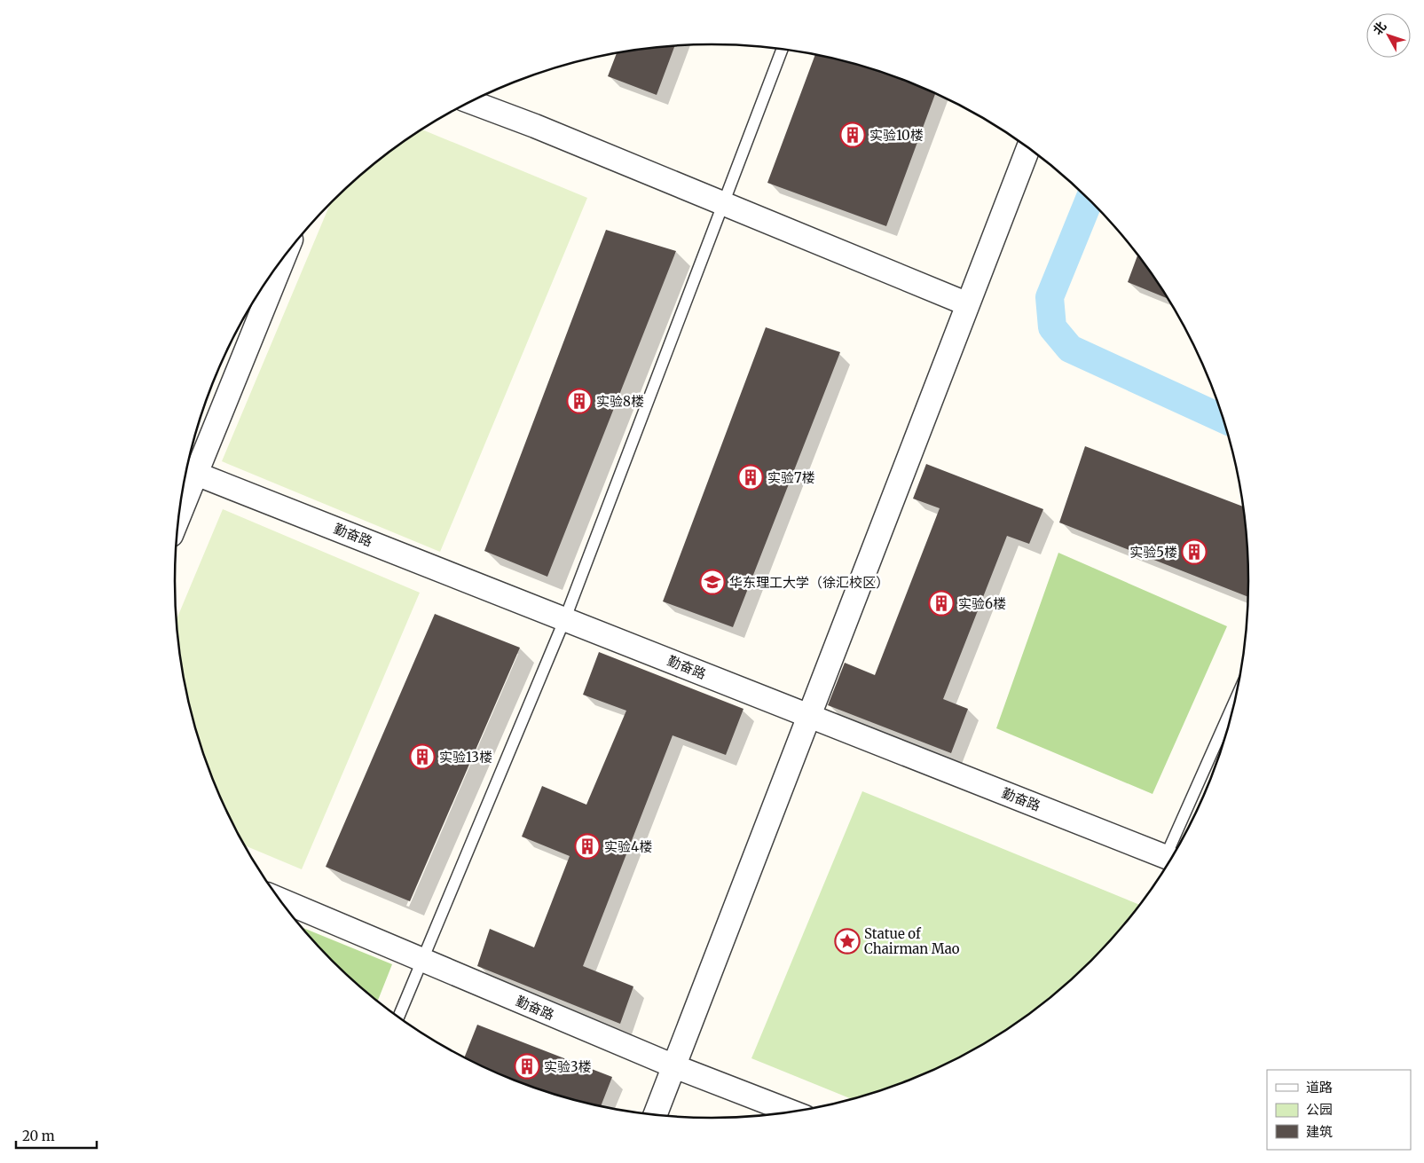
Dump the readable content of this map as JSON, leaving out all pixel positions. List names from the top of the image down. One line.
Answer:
{"streets":{"street":["勤奋路"]},"places":{"building":["实验10楼","实验8楼","实验7楼","实验5楼","实验6楼","实验13楼","实验4楼","实验3楼"],"school or university":["华东理工大学（徐汇校区）"],"place":["Statue of Chairman Mao"]},"legend":["道路","公园","建筑"],"scale_bar":"20 m","north":"top left"}
